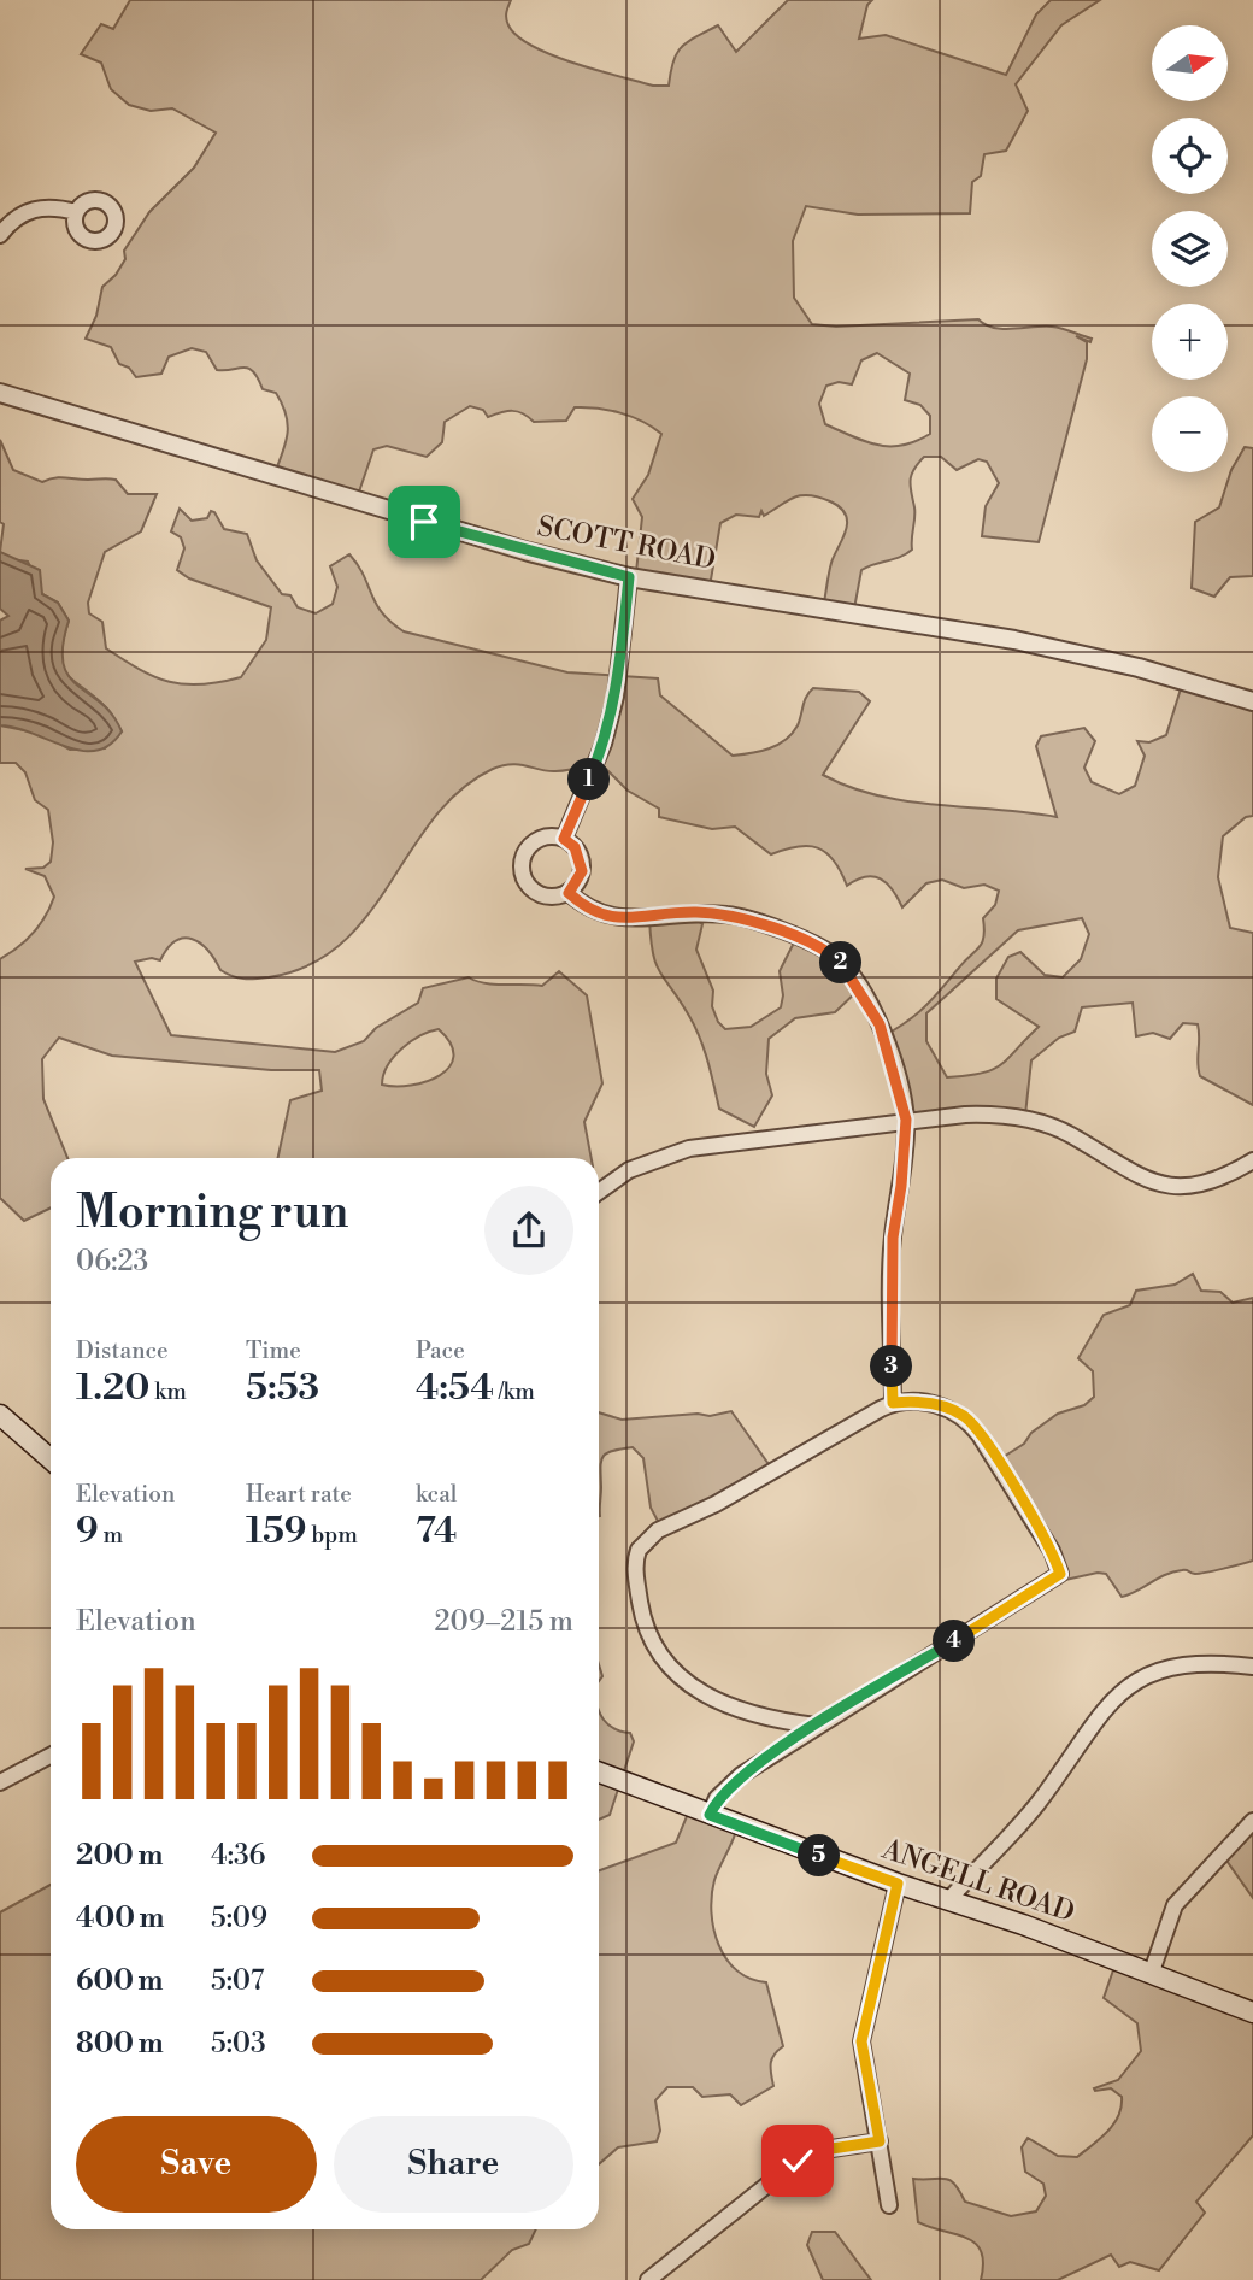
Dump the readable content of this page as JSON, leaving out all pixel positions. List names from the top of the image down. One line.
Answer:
{"streets":{"main road":["ANGELL ROAD"],"street":["SCOTT ROAD"]},"north":"right","page":{"map_buttons":["+","−"],"pins":["1","2","3","4","5"],"heading":["Morning run","06:23"],"stats":[["Distance","1.20 km"],["Time","5:53"],["Pace","4:54 /km"],["Elevation","9 m"],["Heart rate","159 bpm"],["kcal","74"]],"chart":["Elevation","209–215 m"],"list":[{"name":"200 m","note":"4:36"},{"name":"400 m","note":"5:09"},{"name":"600 m","note":"5:07"},{"name":"800 m","note":"5:03"}],"buttons":["Save","Share"]}}
